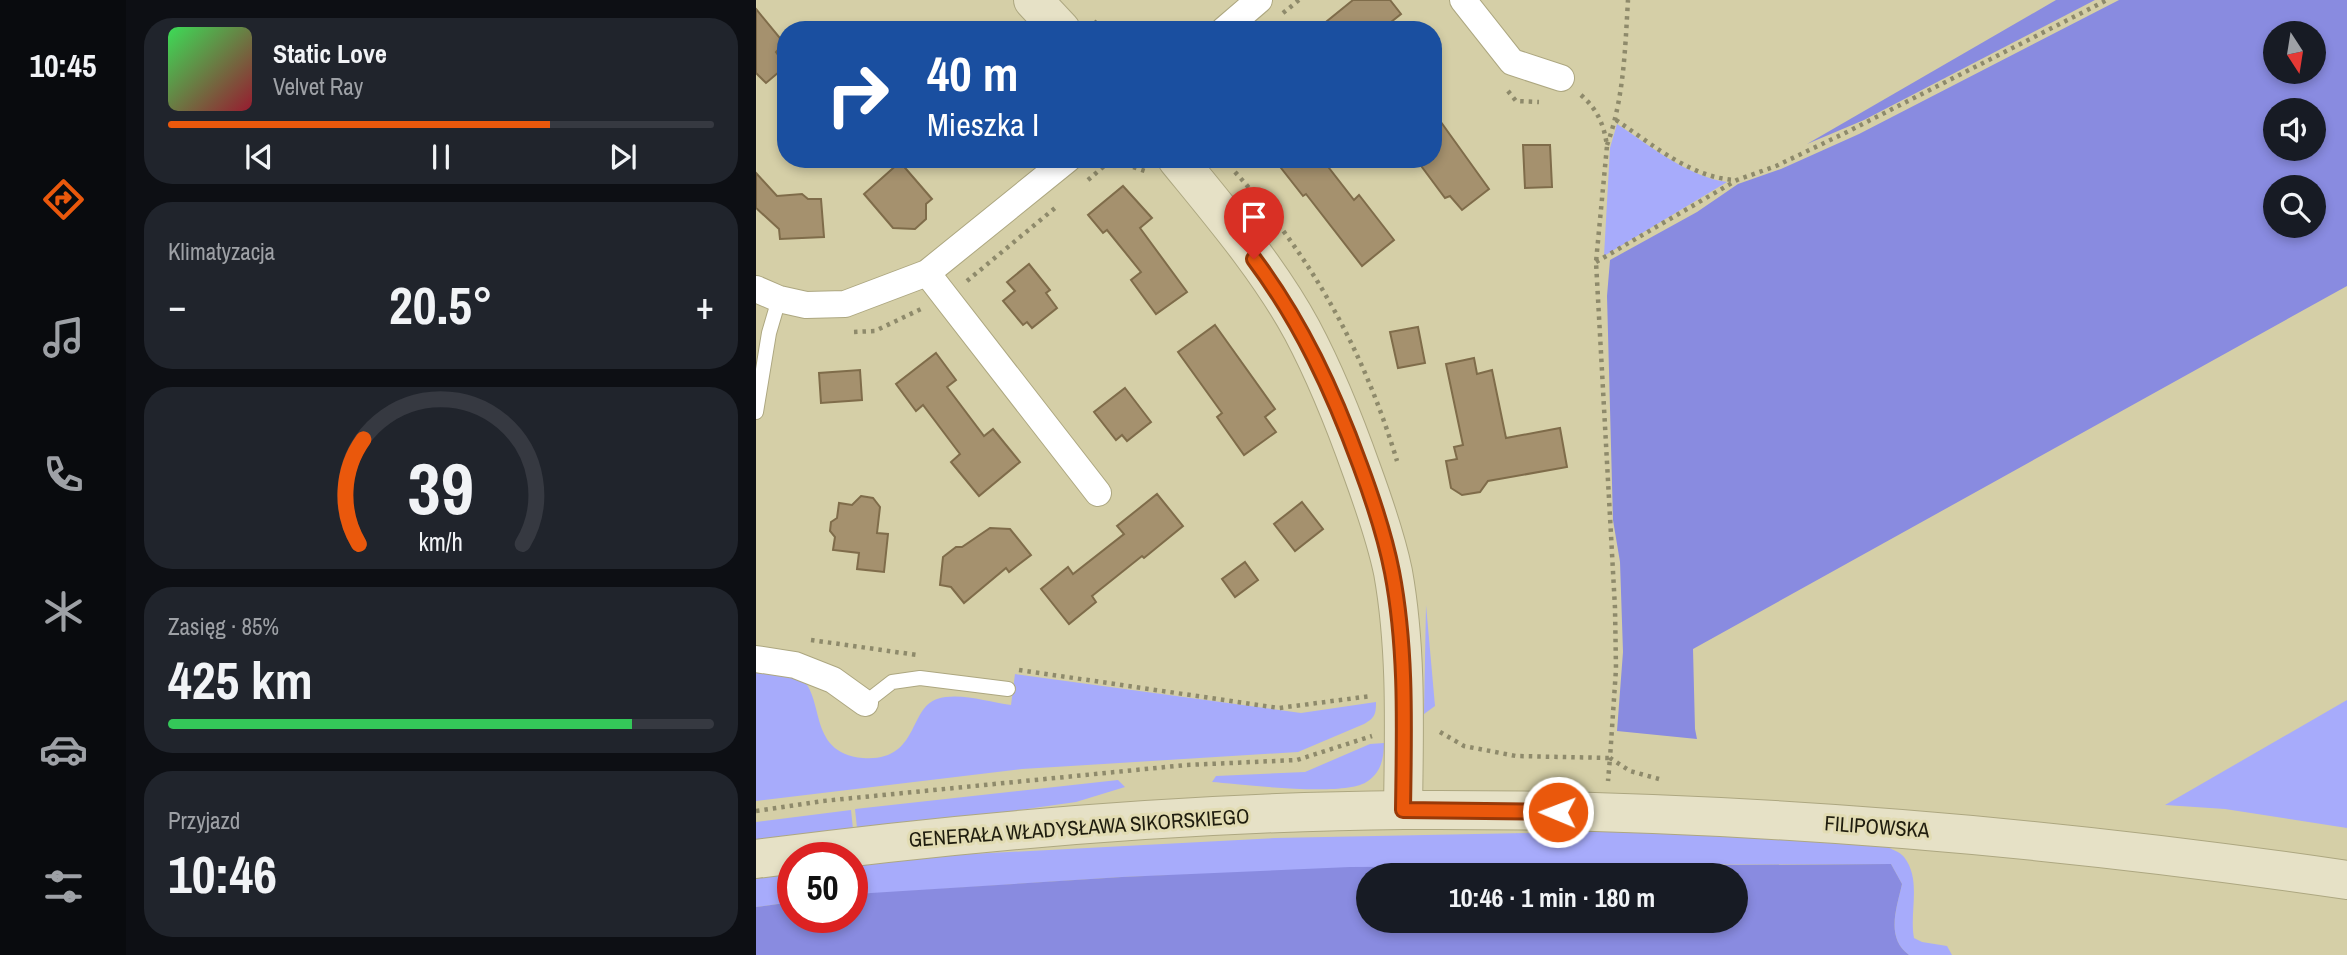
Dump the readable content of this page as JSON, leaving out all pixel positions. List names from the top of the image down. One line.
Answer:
{"streets":{"main road":["FILIPOWSKA","GENERAŁA WŁADYSŁAWA SIKORSKIEGO"]},"crossings":[["FILIPOWSKA","GENERAŁA WŁADYSŁAWA SIKORSKIEGO"]],"north":"bottom","page":{"tabs":"10:45","turn":["40 m","Mieszka I"],"song":["Static Love","Velvet Ray"],"tile":["Klimatyzacja",["Zasięg · 85%","425 km"],["Przyjazd","10:46"]],"heat":["−","20.5°","+"],"limit":"50","trip":"10:46 · 1 min · 180 m","gauge":["39","km/h"]}}
